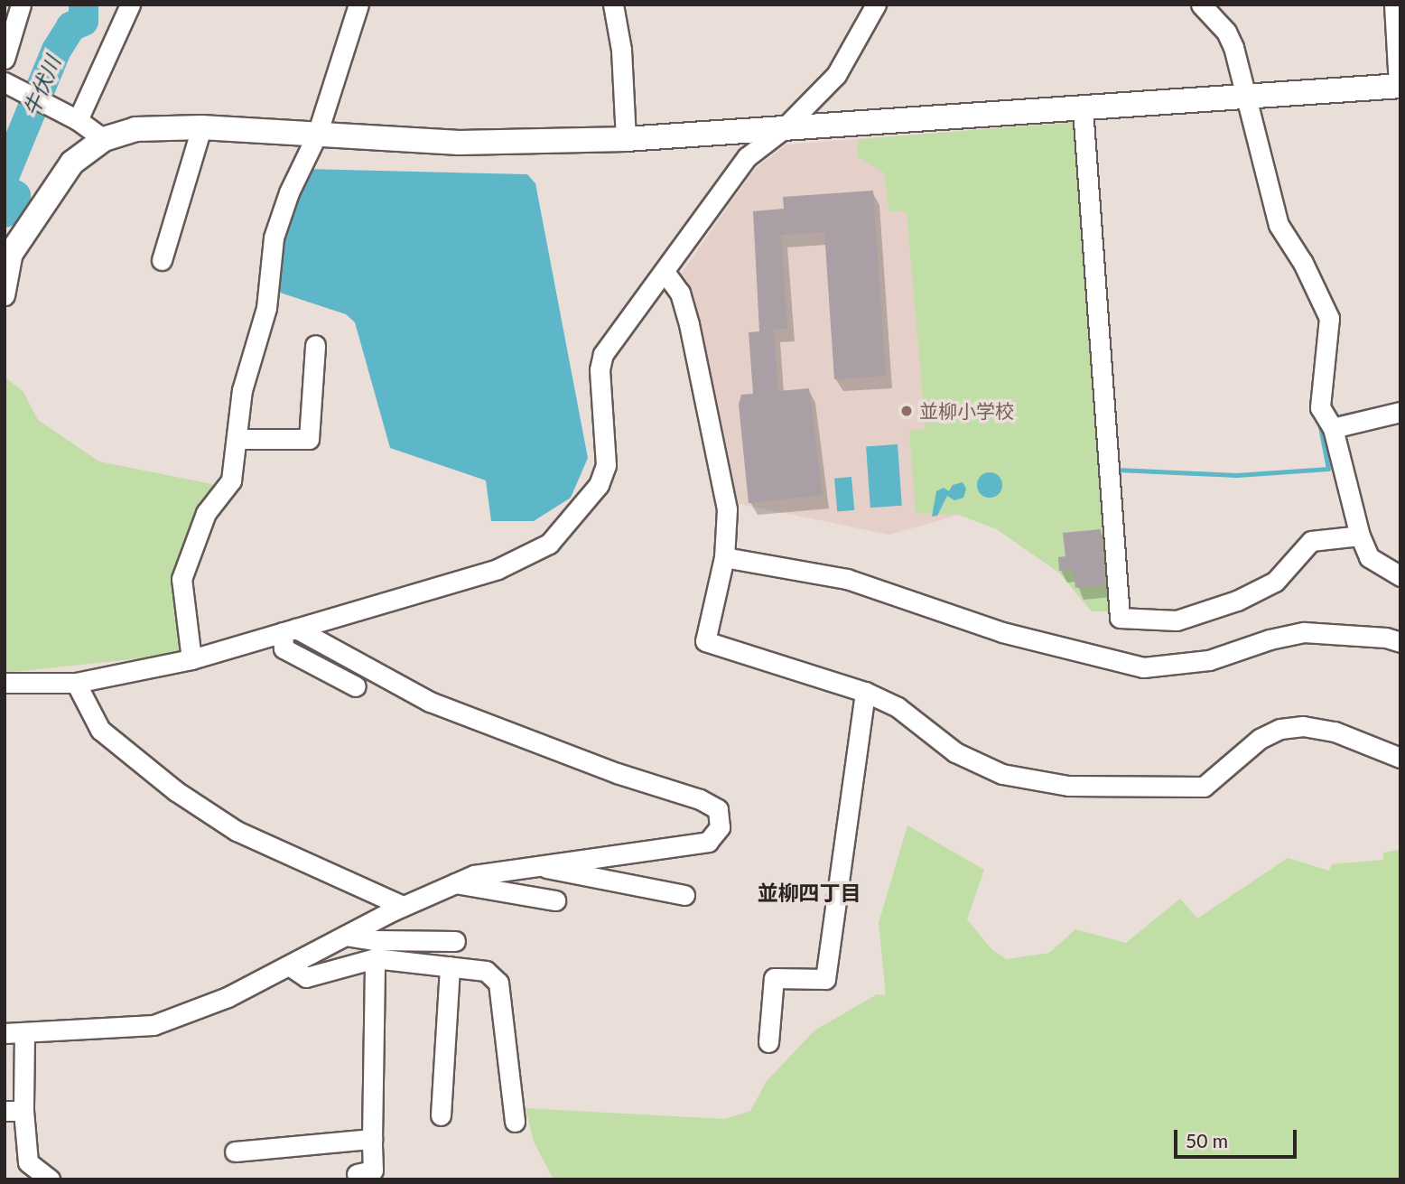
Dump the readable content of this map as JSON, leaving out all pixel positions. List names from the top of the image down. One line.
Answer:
{"districts":["並柳四丁目"],"water":["牛伏川"],"places":["並柳小学校"],"scale_bar":"50 m"}
